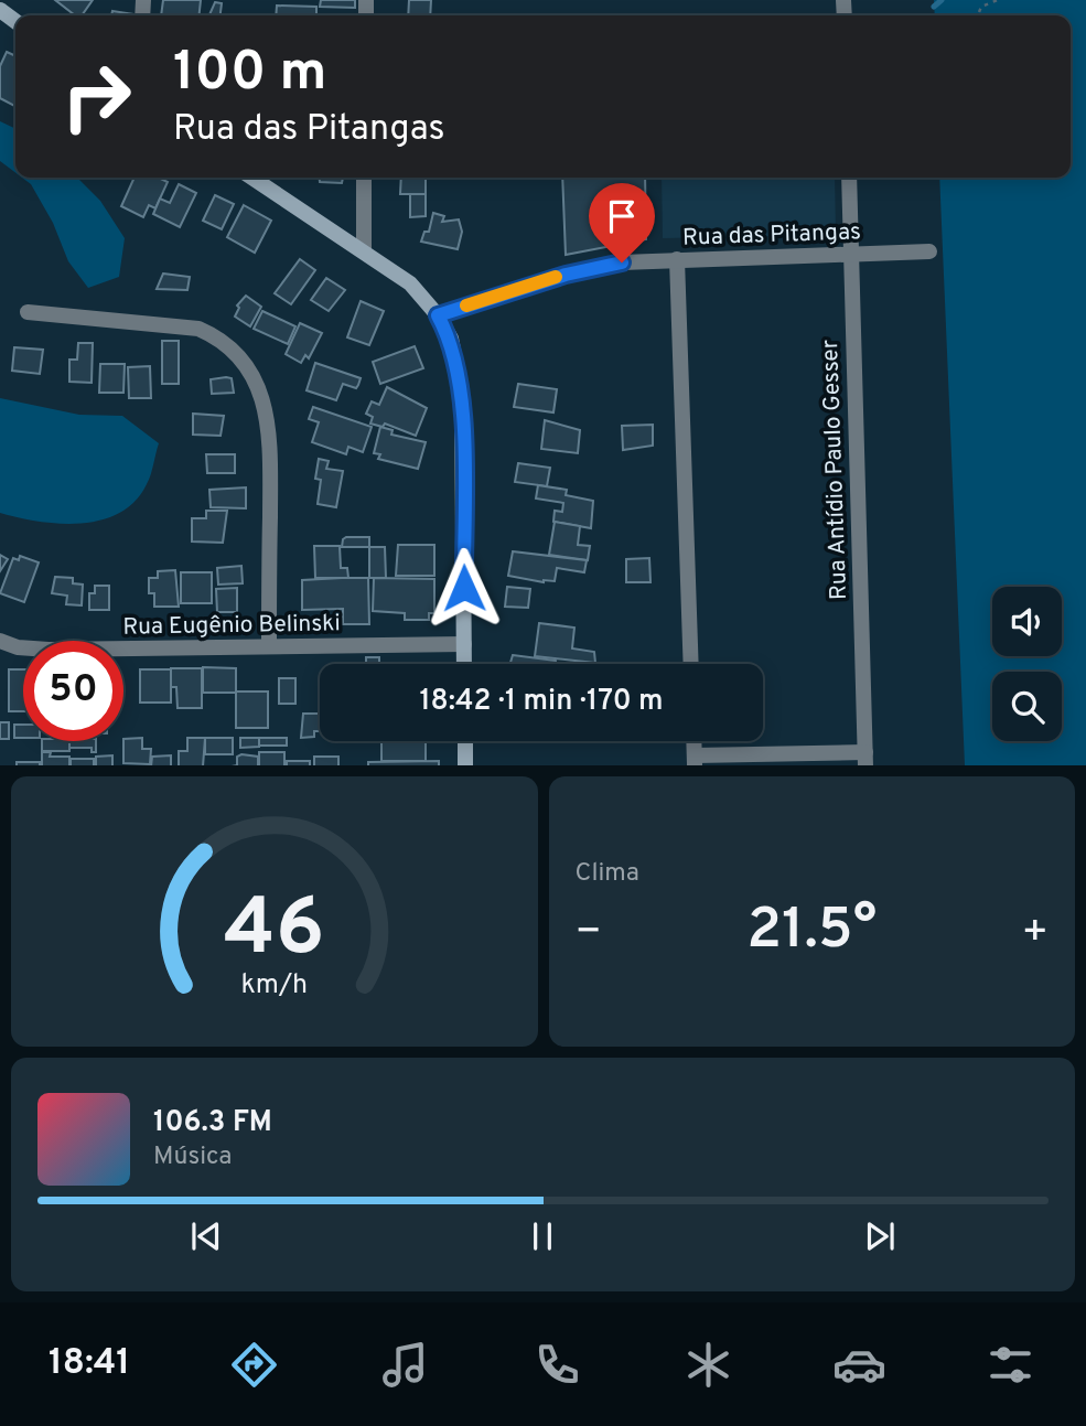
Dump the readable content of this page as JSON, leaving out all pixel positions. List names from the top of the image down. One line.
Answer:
{"streets":{"street":["Rua das Pitangas","Rua Antídio Paulo Gesser","Rua Eugênio Belinski"]},"crossings":[["Rua das Pitangas","Rua Antídio Paulo Gesser"]],"page":{"turn":["100 m","Rua das Pitangas"],"limit":"50","trip":"18:42 · 1 min · 170 m","tile":"Clima","heat":["−","21.5°","+"],"song":["106.3 FM","Música"],"tabs":"18:41","gauge":["46","km/h"]}}
